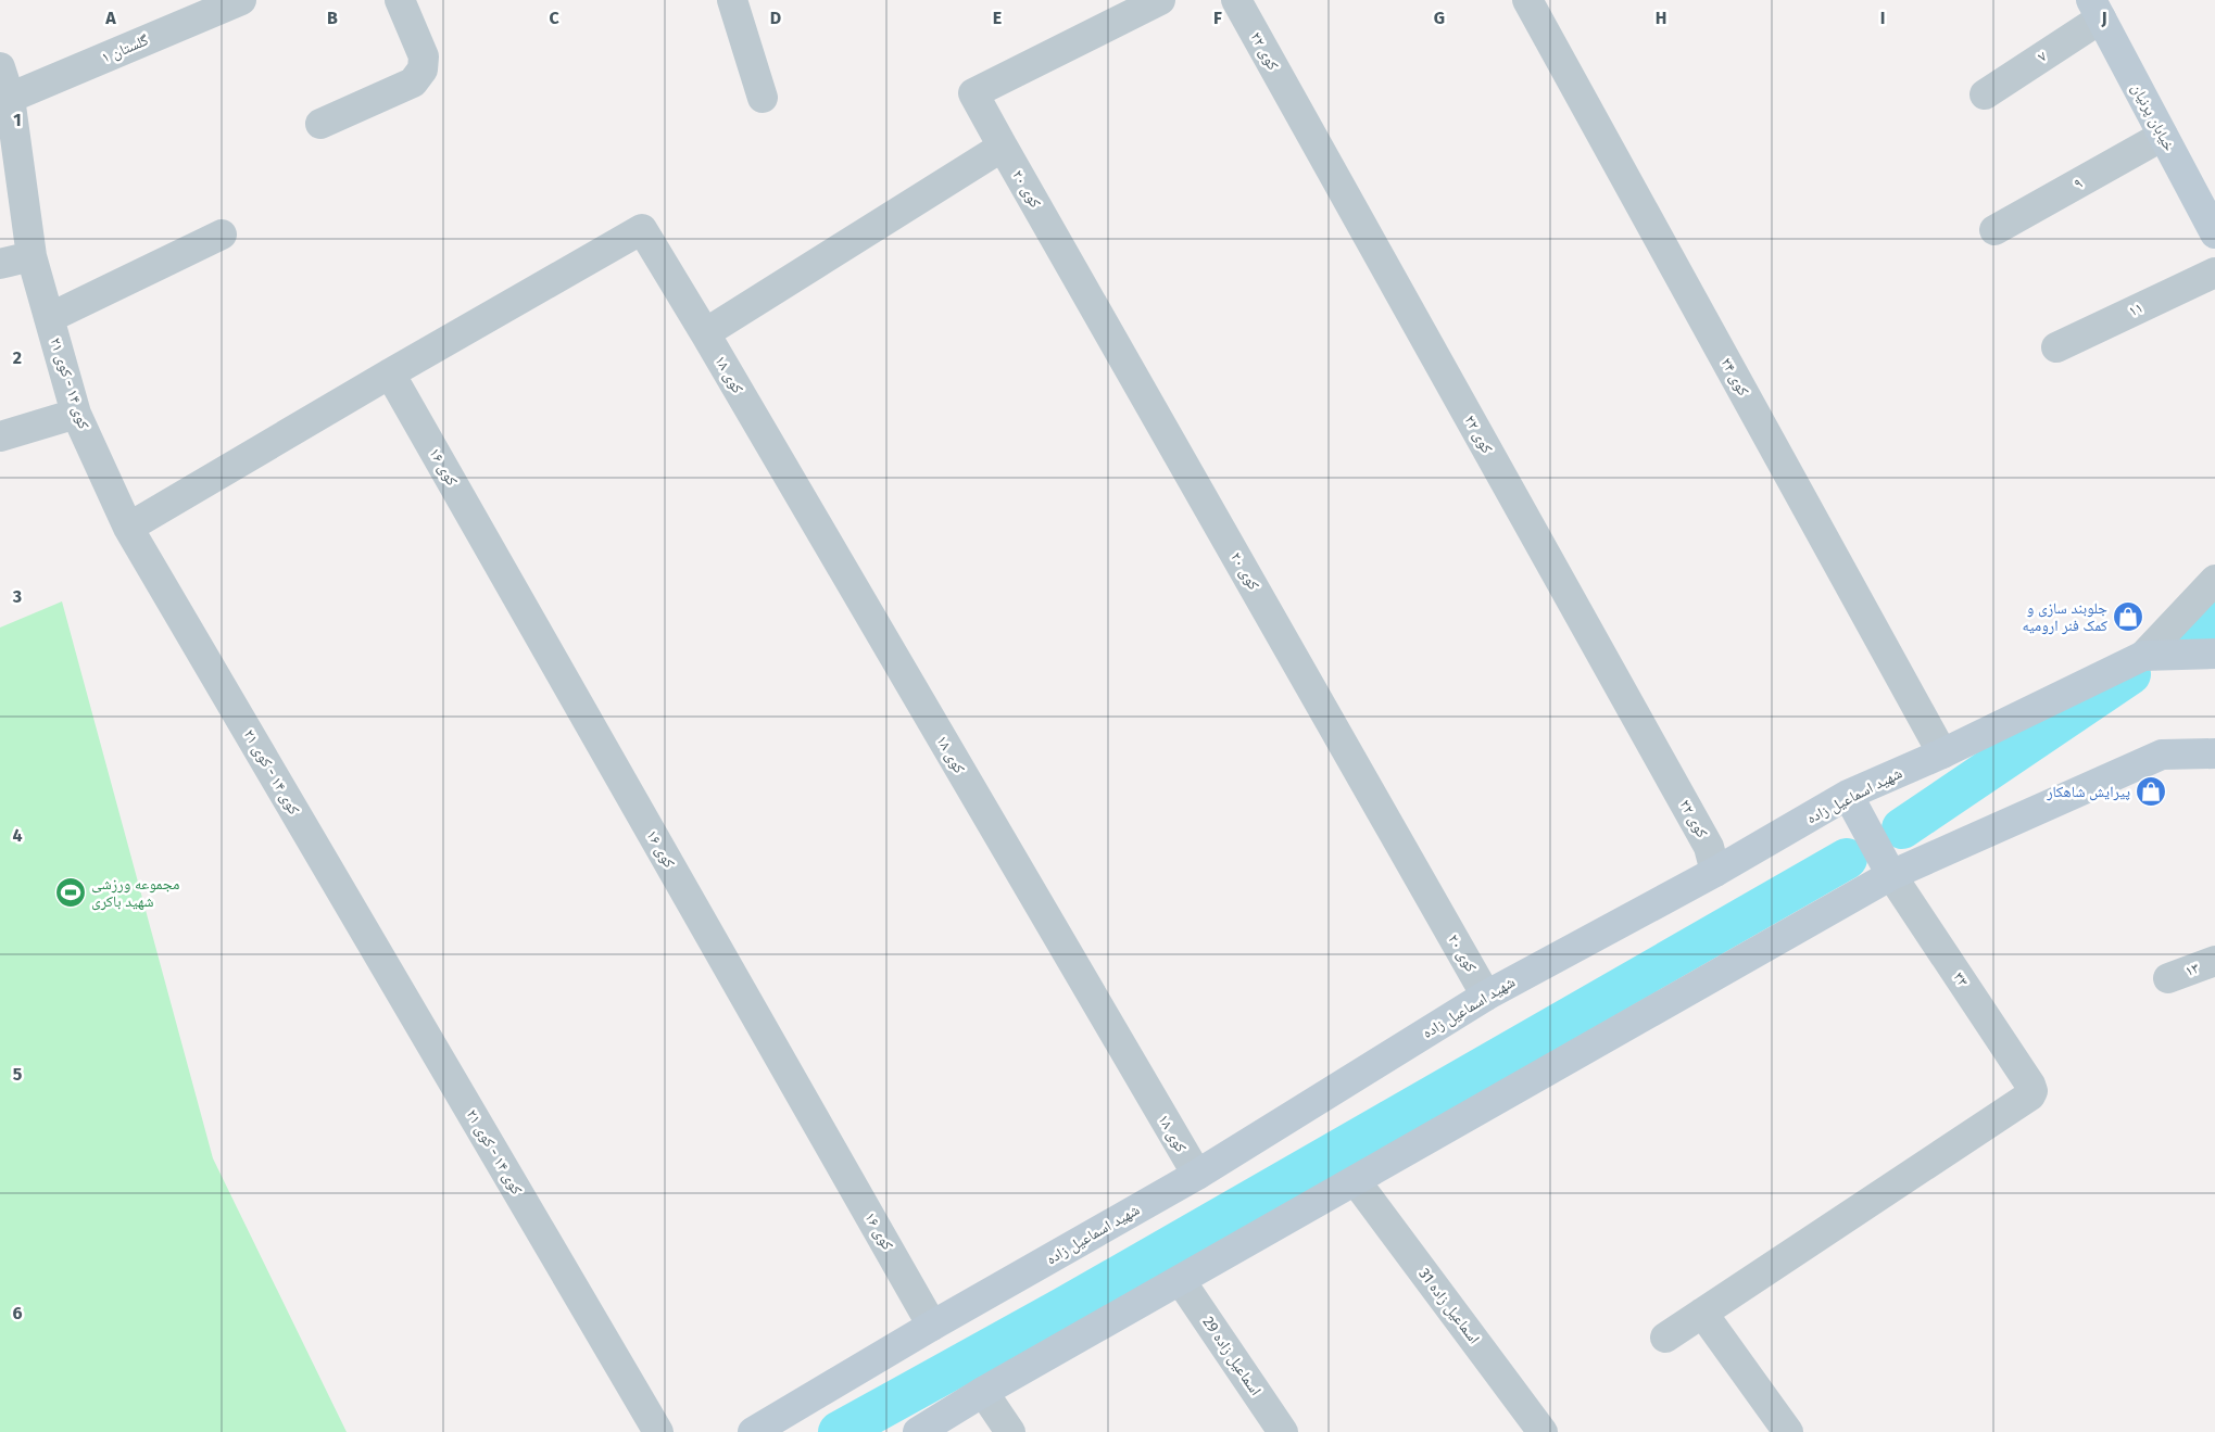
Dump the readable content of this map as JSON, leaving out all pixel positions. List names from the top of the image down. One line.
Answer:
{"streets":{"street":["۱ گلستان","کوی ۲۲","۷","خیابان پرنیان","۹","کوی ۲۰","۱۱","کوی ۱۸","کوی ۲۴","کوی ۱۴ - کوی ۲۱","کوی ۱۶","شهید اسماعیل زاده","۱۳","۳۳","اسماعیل زاده 31","اسماعیل زاده 29"]},"crossings":[["۱ گلستان","کوی ۱۴ - کوی ۲۱"],["کوی ۲۲","شهید اسماعیل زاده"],["۷","خیابان پرنیان"],["خیابان پرنیان","۹"],["کوی ۲۰","شهید اسماعیل زاده"],["کوی ۱۸","کوی ۱۶"],["کوی ۱۸","شهید اسماعیل زاده"],["کوی ۲۴","شهید اسماعیل زاده"],["کوی ۱۶","شهید اسماعیل زاده"]],"places":{"shop":["جلوبند سازی و کمک فنر ارومیه","پیرایش شاهکار"],"sports":["مجموعه ورزشی شهید باکری"]},"grid":{"columns":["A","B","C","D","E","F","G","H","I","J"],"rows":["1","2","3","4","5","6"]}}
